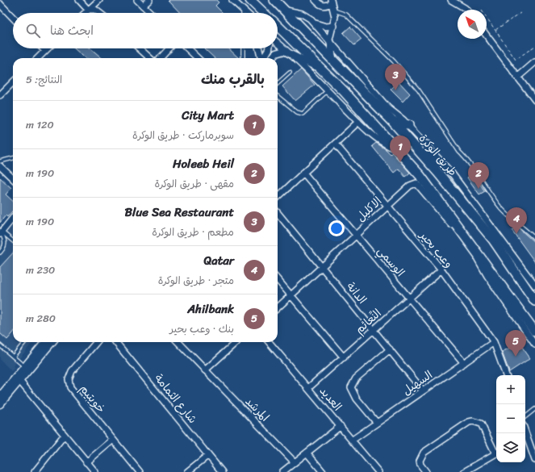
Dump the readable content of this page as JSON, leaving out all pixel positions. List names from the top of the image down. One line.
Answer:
{"streets":{"highway":["طريق الوكرة"],"street":["الاكليل","وعب بحير","الوسمي","الدانة","النًعائم","السهيل","خويتيم","شارع الثمامة","العديد","المرشد"]},"crossings":[["الاكليل","وعب بحير"],["الاكليل","الوسمي"],["الاكليل","الدانة"],["وعب بحير","النًعائم"],["وعب بحير","السهيل"],["الوسمي","النًعائم"],["الوسمي","السهيل"],["الدانة","النًعائم"],["الدانة","السهيل"],["النًعائم","العديد"],["السهيل","العديد"]],"north":"top left","page":{"search":"ابحث هنا","heading":["بالقرب منك","النتائج: 5"],"pins":["3","1","2","4","5"],"list":[{"mark":"1","name":"City Mart","note":"سوبرماركت · طريق الوكرة","value":"120 m"},{"mark":"2","name":"Holeeb Heil","note":"مقهى · طريق الوكرة","value":"190 m"},{"mark":"3","name":"Blue Sea Restaurant","note":"مطعم · طريق الوكرة","value":"190 m"},{"mark":"4","name":"Qatar","note":"متجر · طريق الوكرة","value":"230 m"},{"mark":"5","name":"Ahilbank","note":"بنك · وعب بحير","value":"280 m"}],"map_buttons":["+","−"]}}
